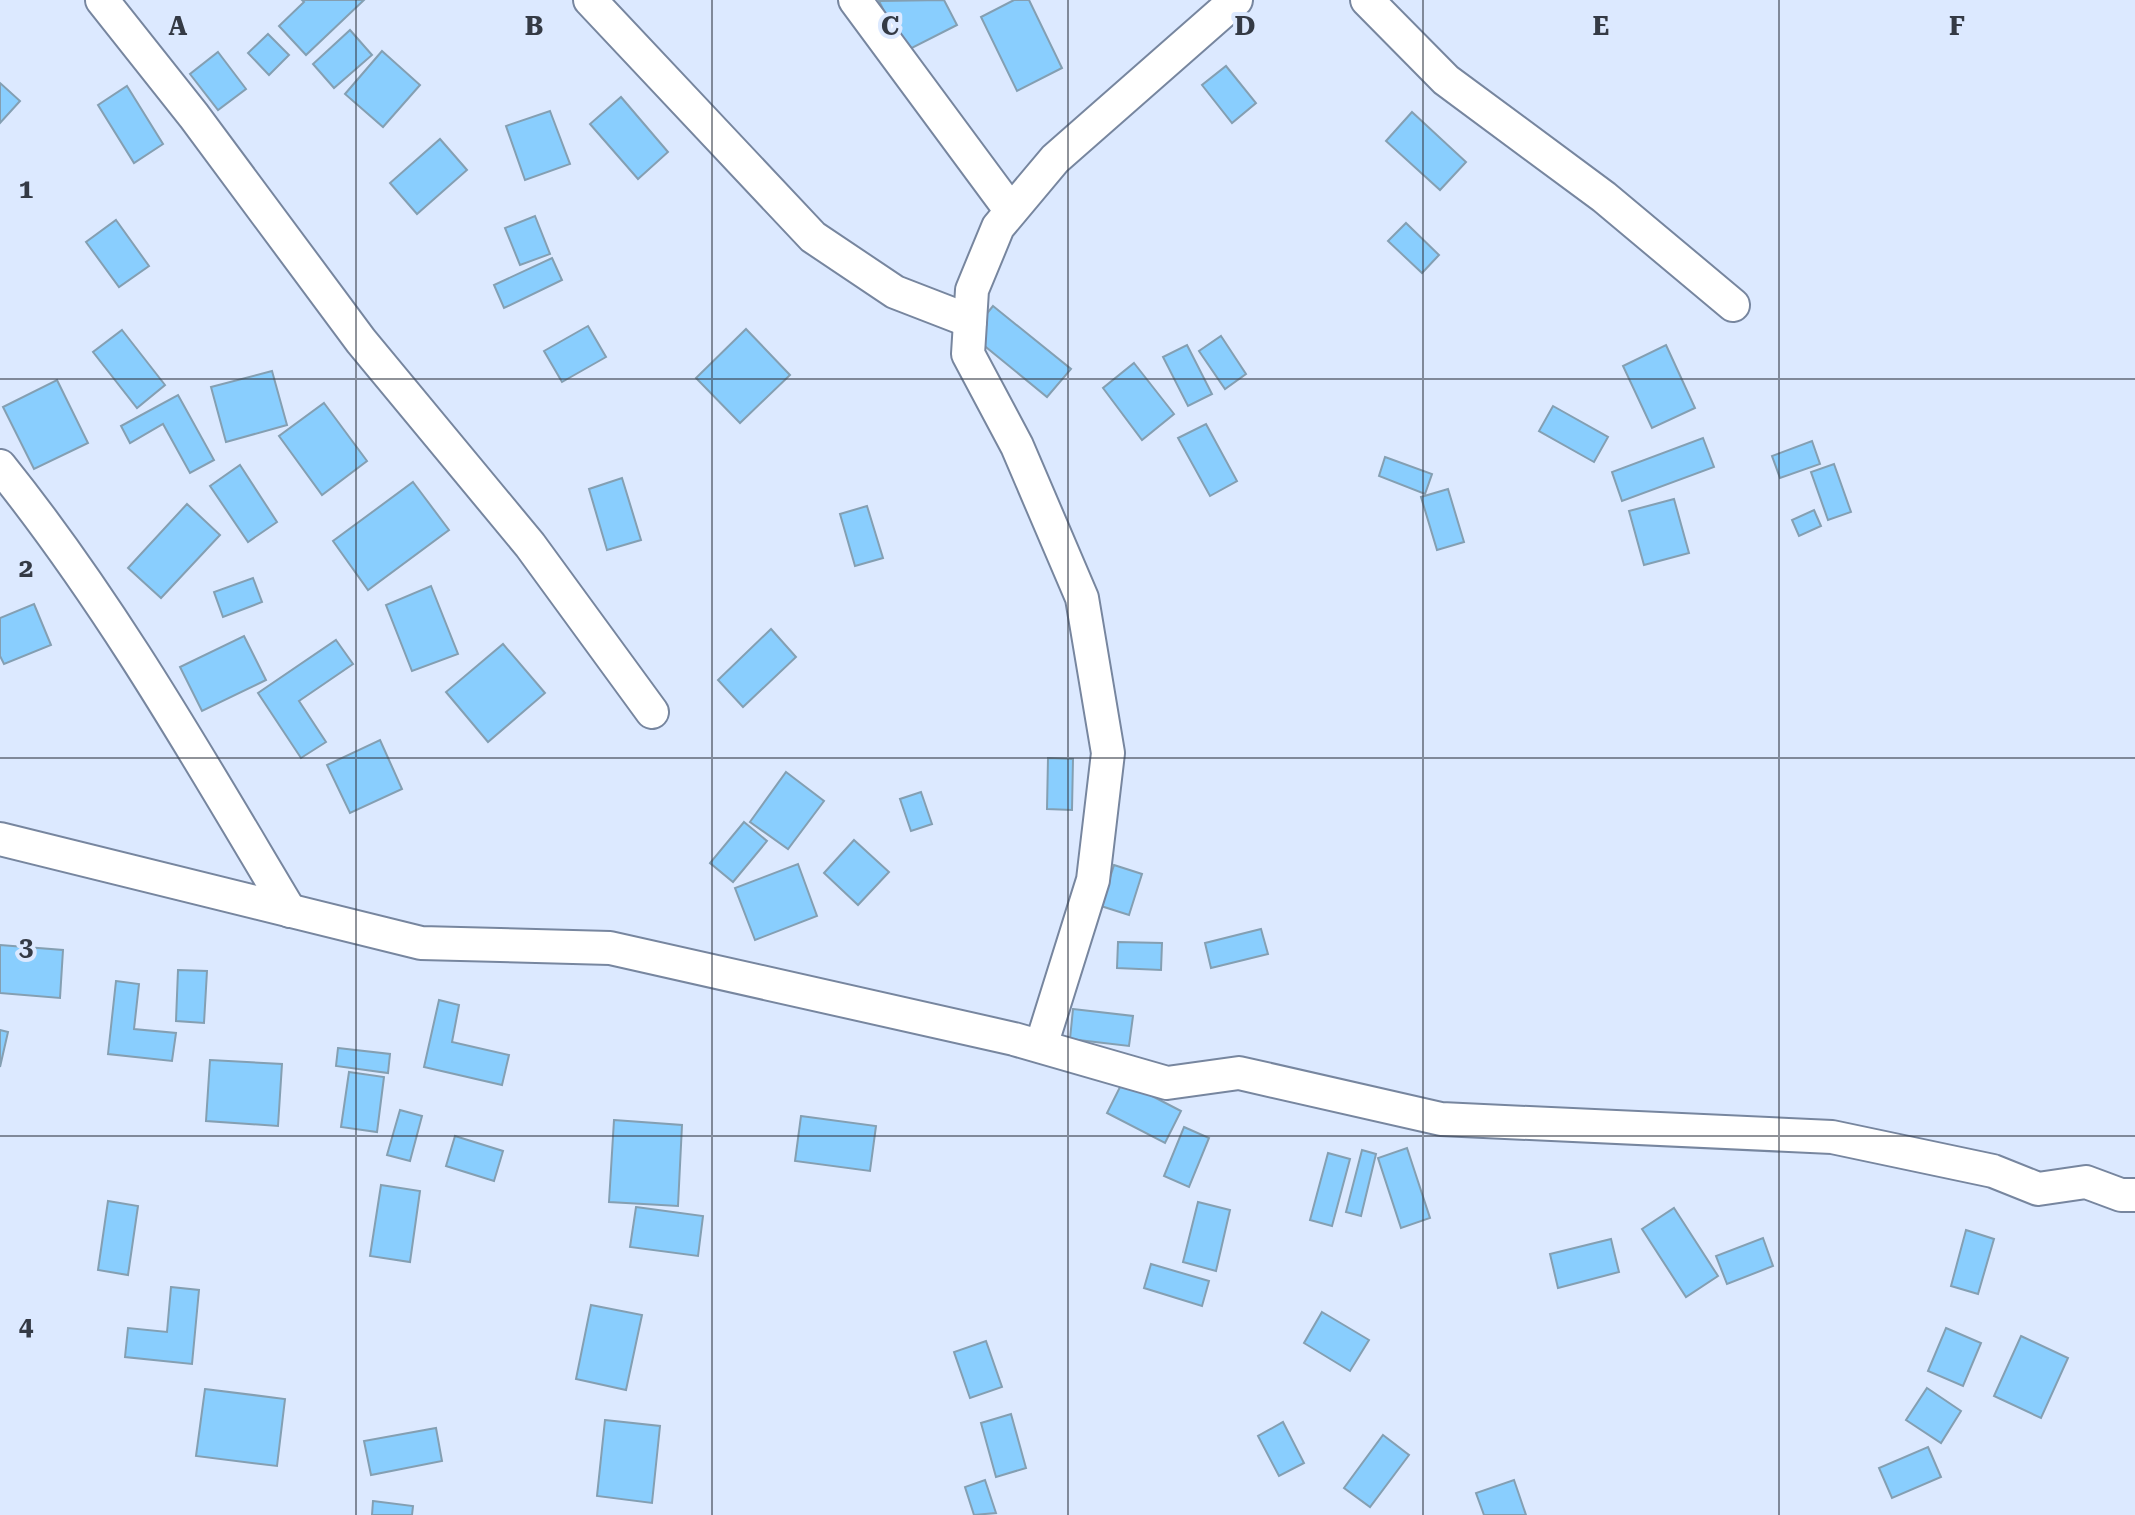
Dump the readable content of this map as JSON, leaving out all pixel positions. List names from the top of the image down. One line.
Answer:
{"grid":{"columns":["A","B","C","D","E","F"],"rows":["1","2","3","4"]}}
